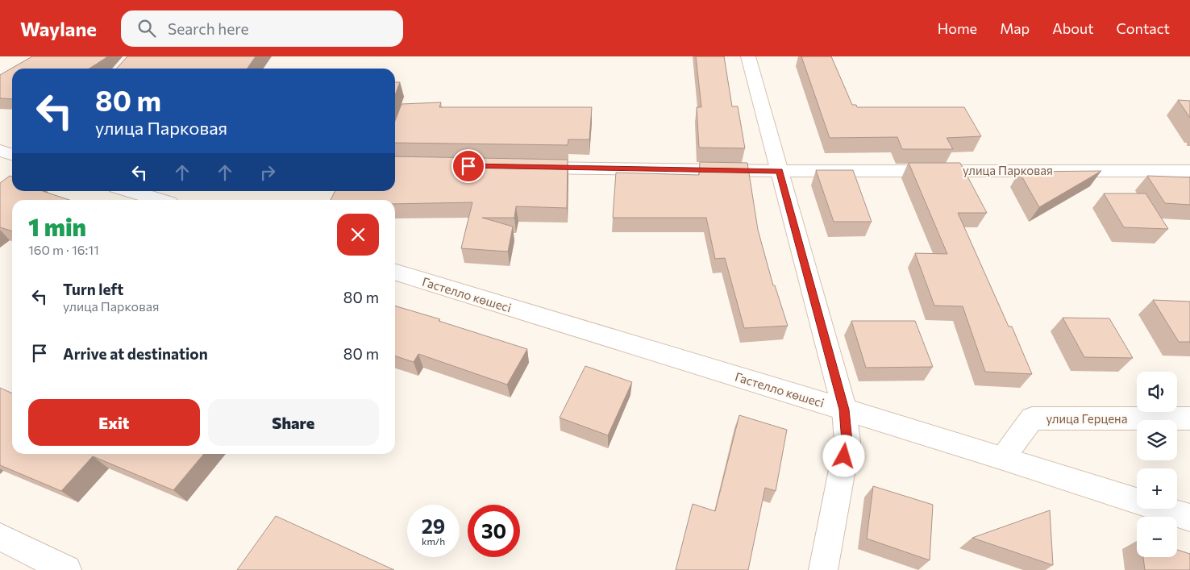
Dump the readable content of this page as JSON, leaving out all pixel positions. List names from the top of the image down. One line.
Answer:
{"streets":{"street":["улица Парковая","Гастелло көшесі","улица Герцена"]},"crossings":[["Гастелло көшесі","улица Герцена"]],"page":{"header":"Waylane","search":"Search here","nav":["Home","Map","About","Contact"],"turn":["80 m","улица Парковая"],"heading":["1 min","160 m · 16:11"],"list":[{"name":"Turn left","note":"улица Парковая","value":"80 m"},{"name":"Arrive at destination","value":"80 m"}],"map_buttons":["+","−"],"buttons":["Exit","Share"],"speed":"29 km/h","limit":"30"}}
